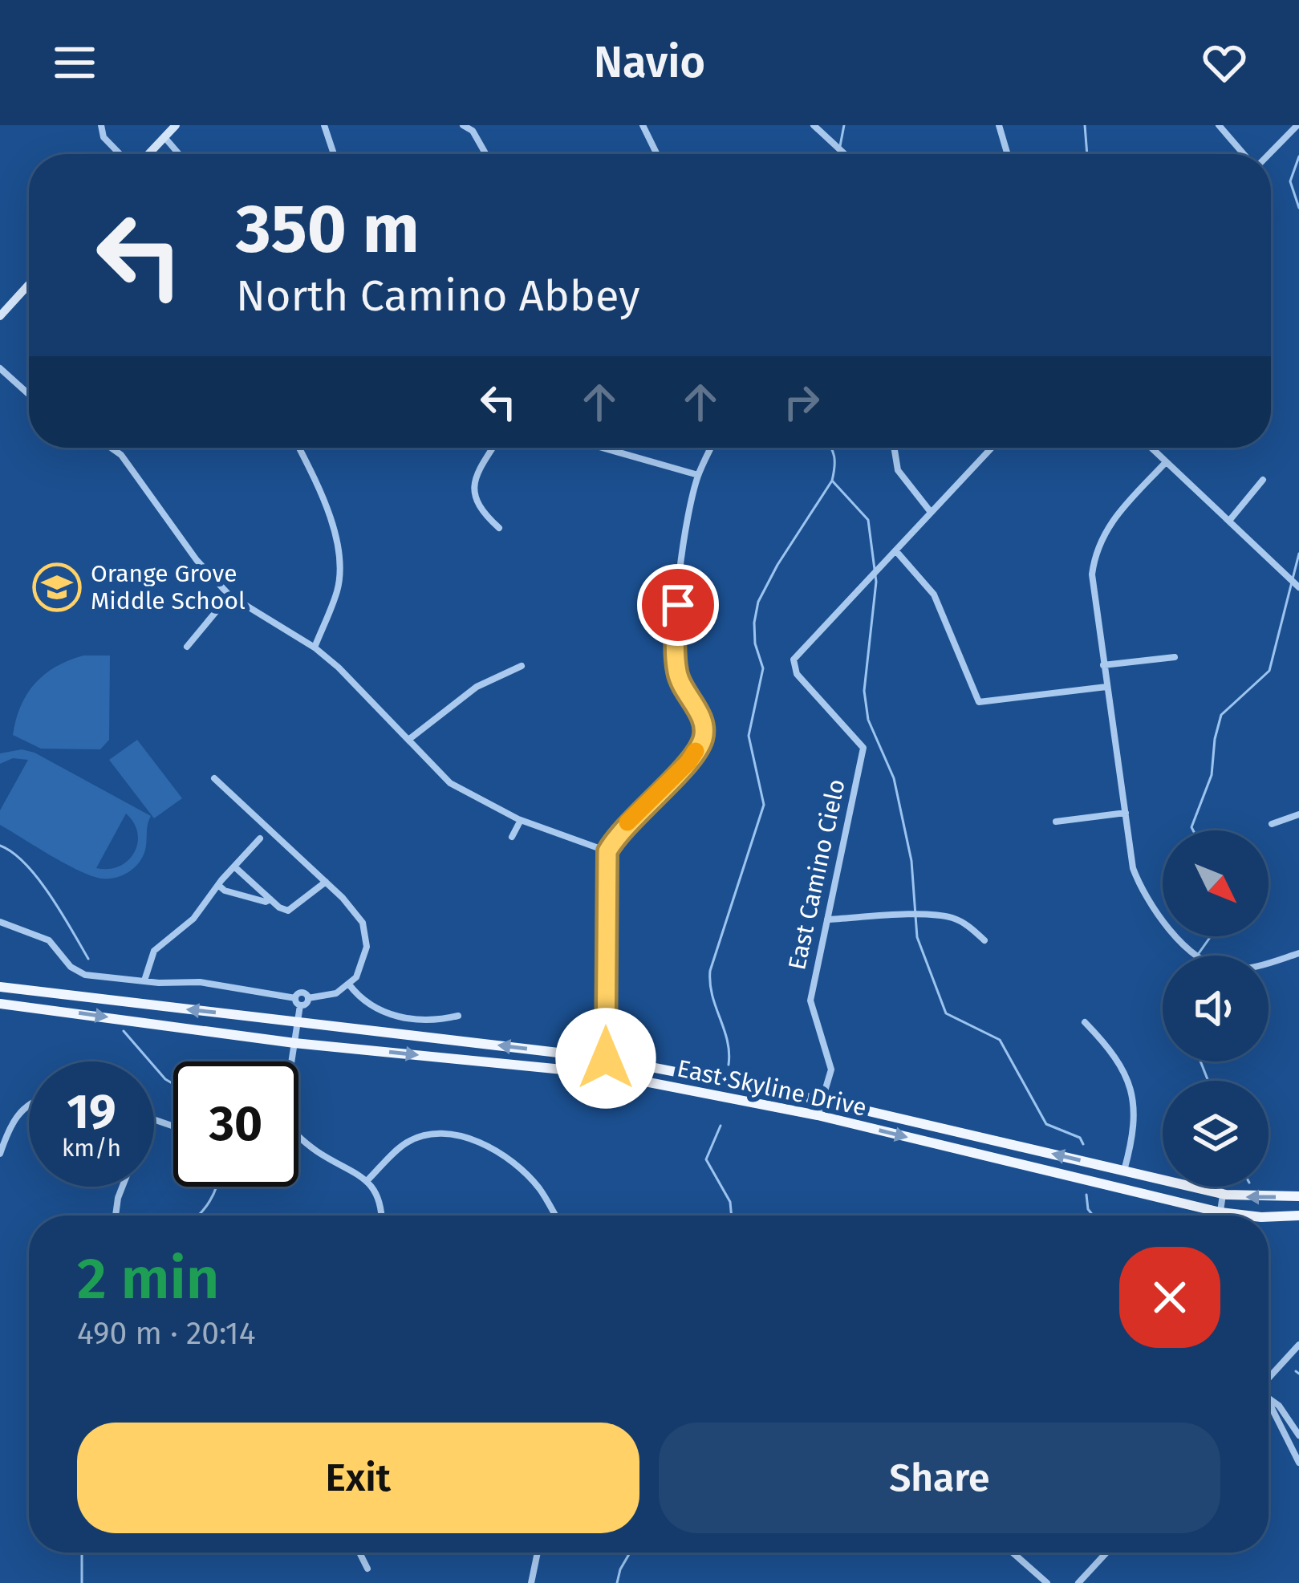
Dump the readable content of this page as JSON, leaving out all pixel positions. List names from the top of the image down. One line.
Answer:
{"streets":{"main road":["East Skyline Drive"],"street":["East Camino Cielo"]},"crossings":[["East Camino Cielo","East Skyline Drive"]],"places":{"school or university":["Orange Grove Middle School"]},"north":"bottom right","page":{"header":"Navio","turn":["350 m","North Camino Abbey"],"speed":"19 km/h","limit":"30","heading":["2 min","490 m · 20:14"],"buttons":["Exit","Share"]}}
